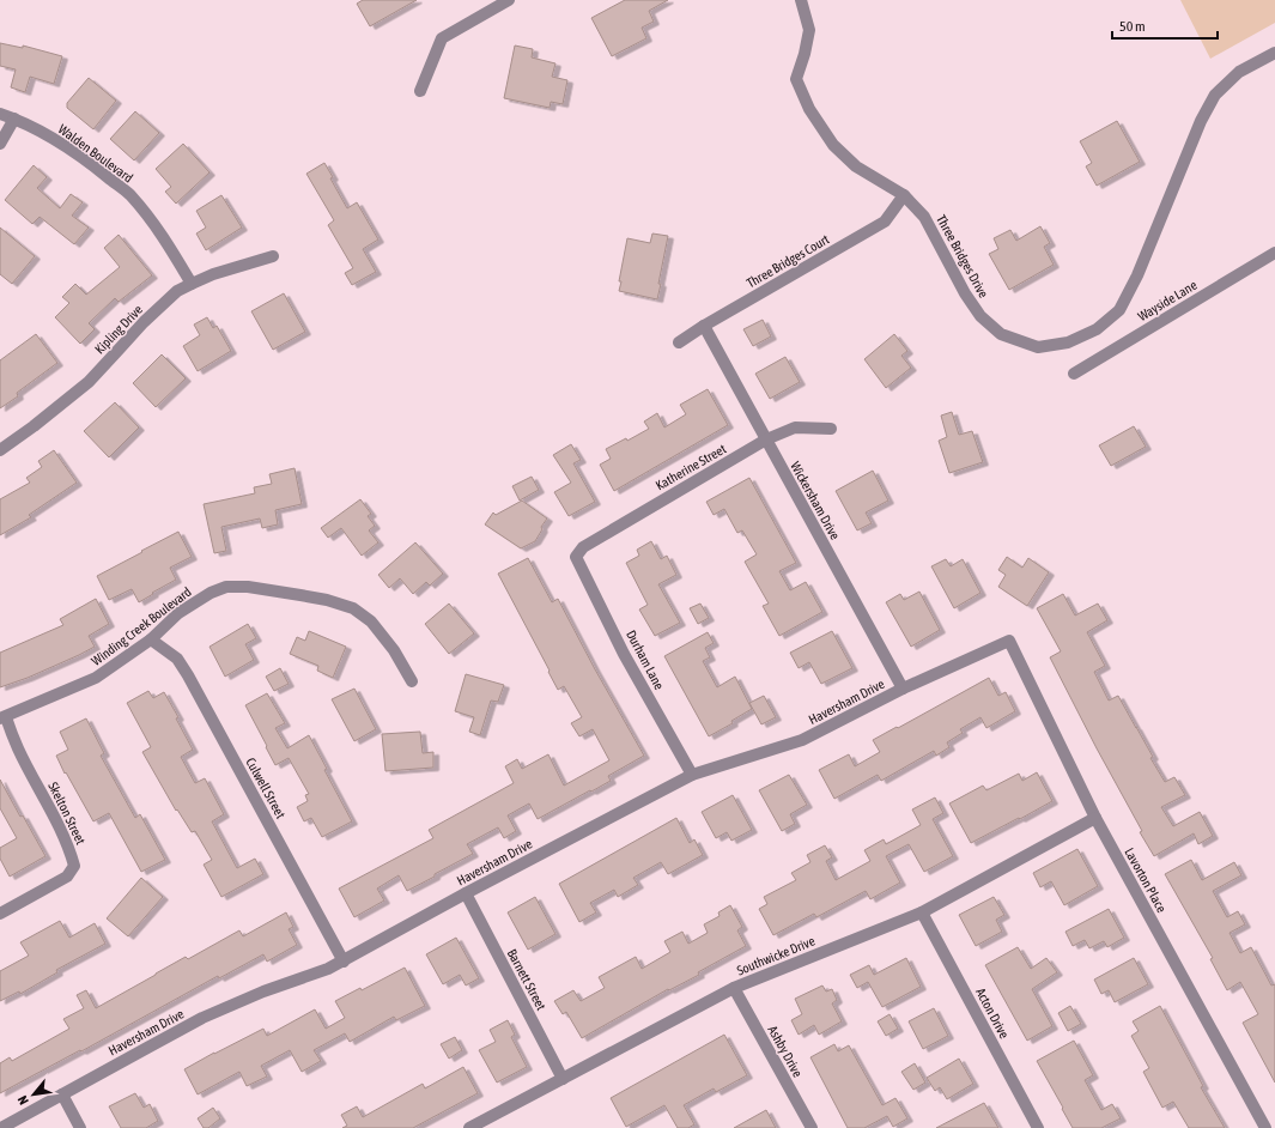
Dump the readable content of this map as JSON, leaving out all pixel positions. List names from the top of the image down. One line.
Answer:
{"streets":{"street":["Walden Boulevard","Three Bridges Drive","Three Bridges Court","Wayside Lane","Kipling Drive","Katherine Street","Wickersham Drive","Winding Creek Boulevard","Durham Lane","Haversham Drive","Culwell Street","Skelton Street","Lavorton Place","Southwicke Drive","Barnett Street","Acton Drive","Ashby Drive"]},"crossings":[["Walden Boulevard","Kipling Drive"],["Three Bridges Drive","Three Bridges Court"],["Three Bridges Court","Wickersham Drive"],["Katherine Street","Wickersham Drive"],["Katherine Street","Durham Lane"],["Wickersham Drive","Haversham Drive"],["Winding Creek Boulevard","Culwell Street"],["Winding Creek Boulevard","Skelton Street"],["Durham Lane","Haversham Drive"],["Haversham Drive","Culwell Street"],["Haversham Drive","Lavorton Place"],["Haversham Drive","Barnett Street"],["Lavorton Place","Southwicke Drive"],["Southwicke Drive","Barnett Street"],["Southwicke Drive","Acton Drive"],["Southwicke Drive","Ashby Drive"]],"scale_bar":"50 m","north":"bottom left"}
